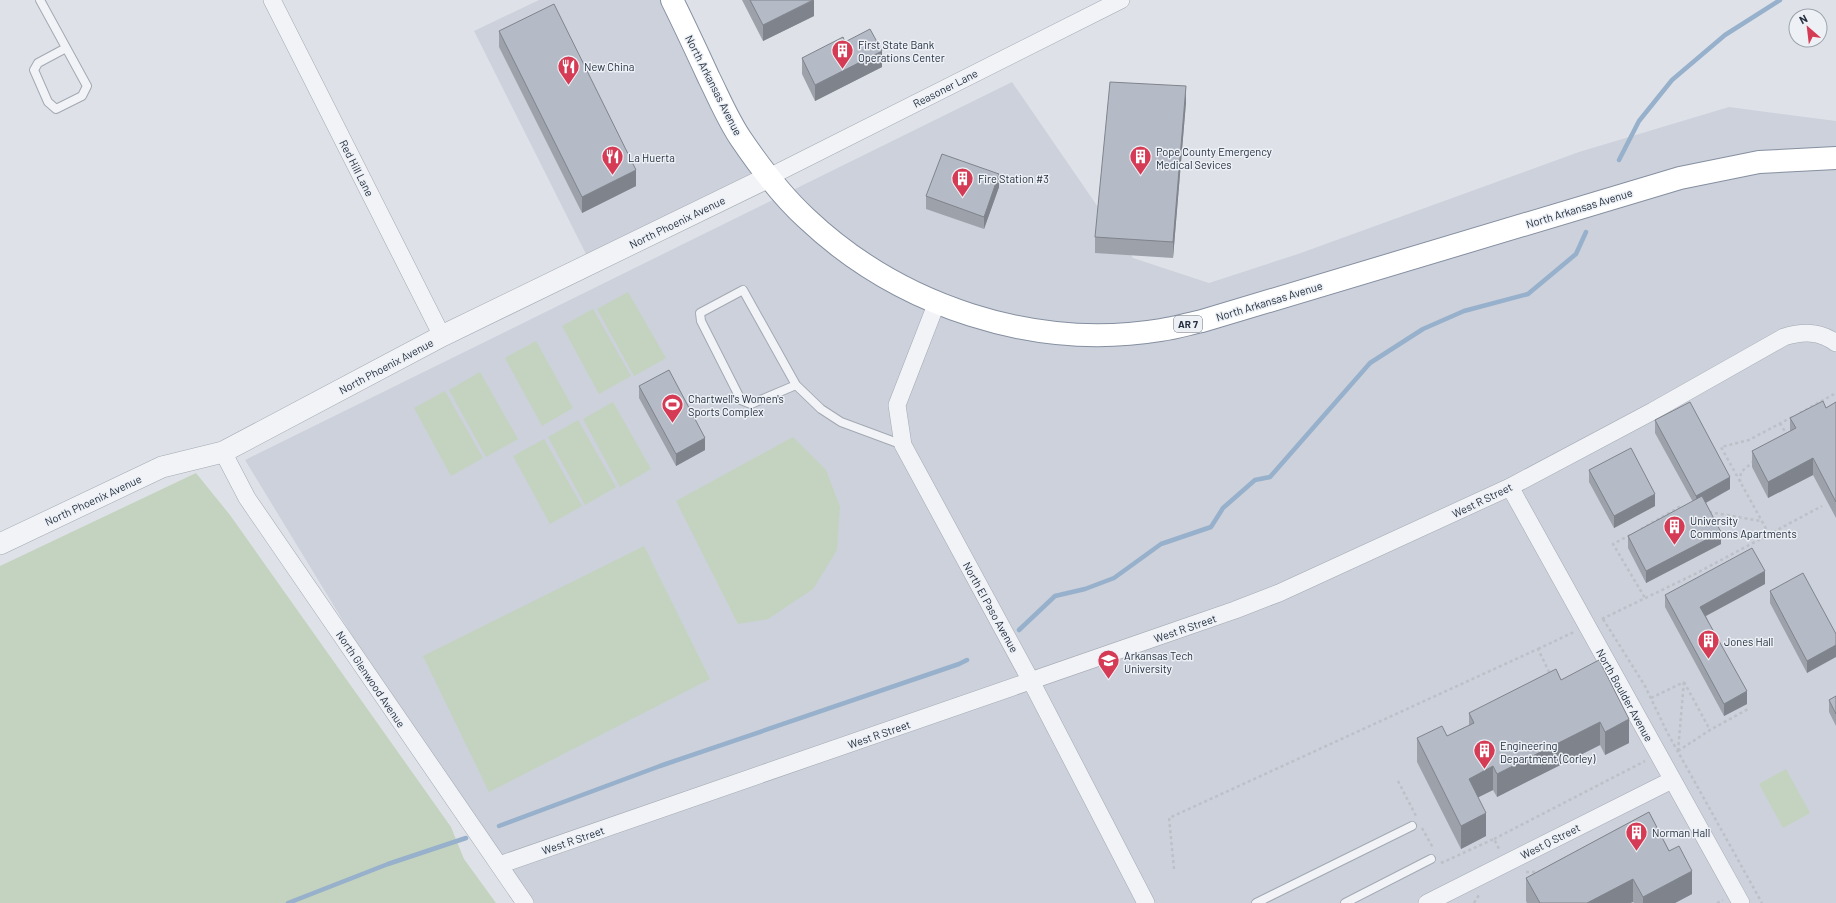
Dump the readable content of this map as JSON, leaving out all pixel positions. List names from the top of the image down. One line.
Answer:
{"streets":{"highway":["North Arkansas Avenue","AR 7"],"street":["Reasoner Lane","Red Hill Lane","North Phoenix Avenue","West R Street","North El Paso Avenue","North Glenwood Avenue","North Boulder Avenue","West Q Street"]},"crossings":[["North Arkansas Avenue","Reasoner Lane"],["North Arkansas Avenue","North Phoenix Avenue"],["North Arkansas Avenue","North El Paso Avenue"],["Reasoner Lane","North Phoenix Avenue"],["Red Hill Lane","North Phoenix Avenue"],["North Phoenix Avenue","North Glenwood Avenue"],["West R Street","North El Paso Avenue"],["West R Street","North Glenwood Avenue"],["West R Street","North Boulder Avenue"],["North Boulder Avenue","West Q Street"]],"places":{"building":["First State Bank Operations Center","Pope County Emergency Medical Sevices","Fire Station #3","University Commons Apartments","Jones Hall","Engineering Department (Corley)","Norman Hall"],"restaurant":["New China","La Huerta"],"sports":["Chartwell's Women's Sports Complex"],"school or university":["Arkansas Tech University"]},"north":"top left"}
